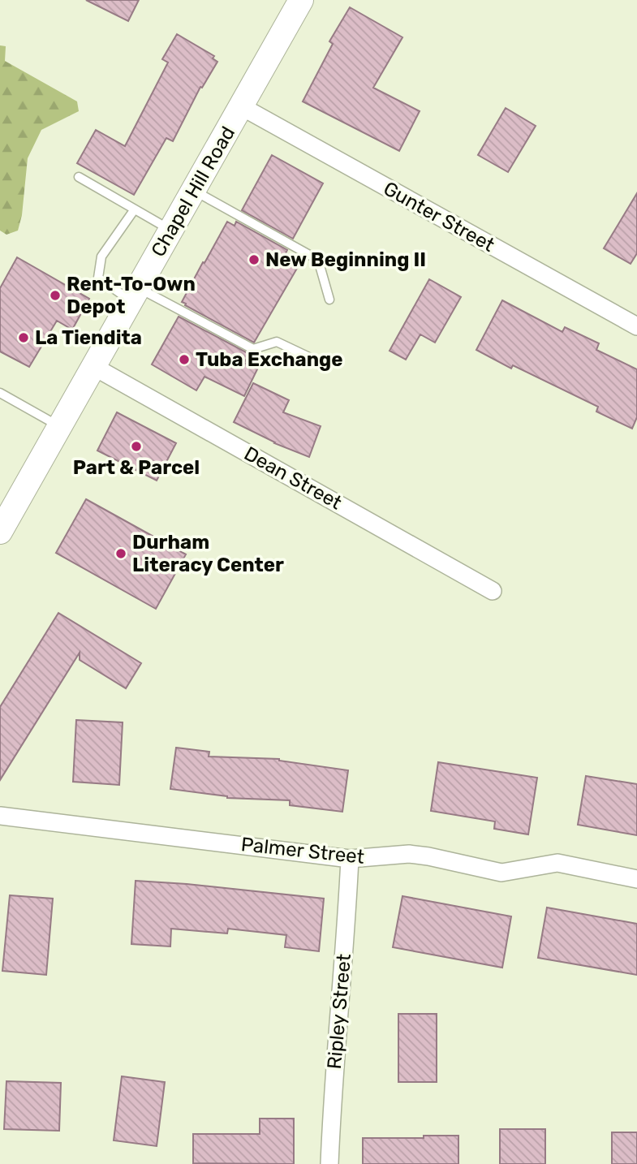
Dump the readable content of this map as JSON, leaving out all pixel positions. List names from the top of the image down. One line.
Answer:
{"streets":{"street":["Chapel Hill Road","Gunter Street","Dean Street","Palmer Street","Ripley Street"]},"crossings":[["Chapel Hill Road","Gunter Street"],["Chapel Hill Road","Dean Street"],["Palmer Street","Ripley Street"]],"places":["New Beginning II","Rent-To-Own Depot","La Tiendita","Tuba Exchange","Part & Parcel","Durham Literacy Center"]}
